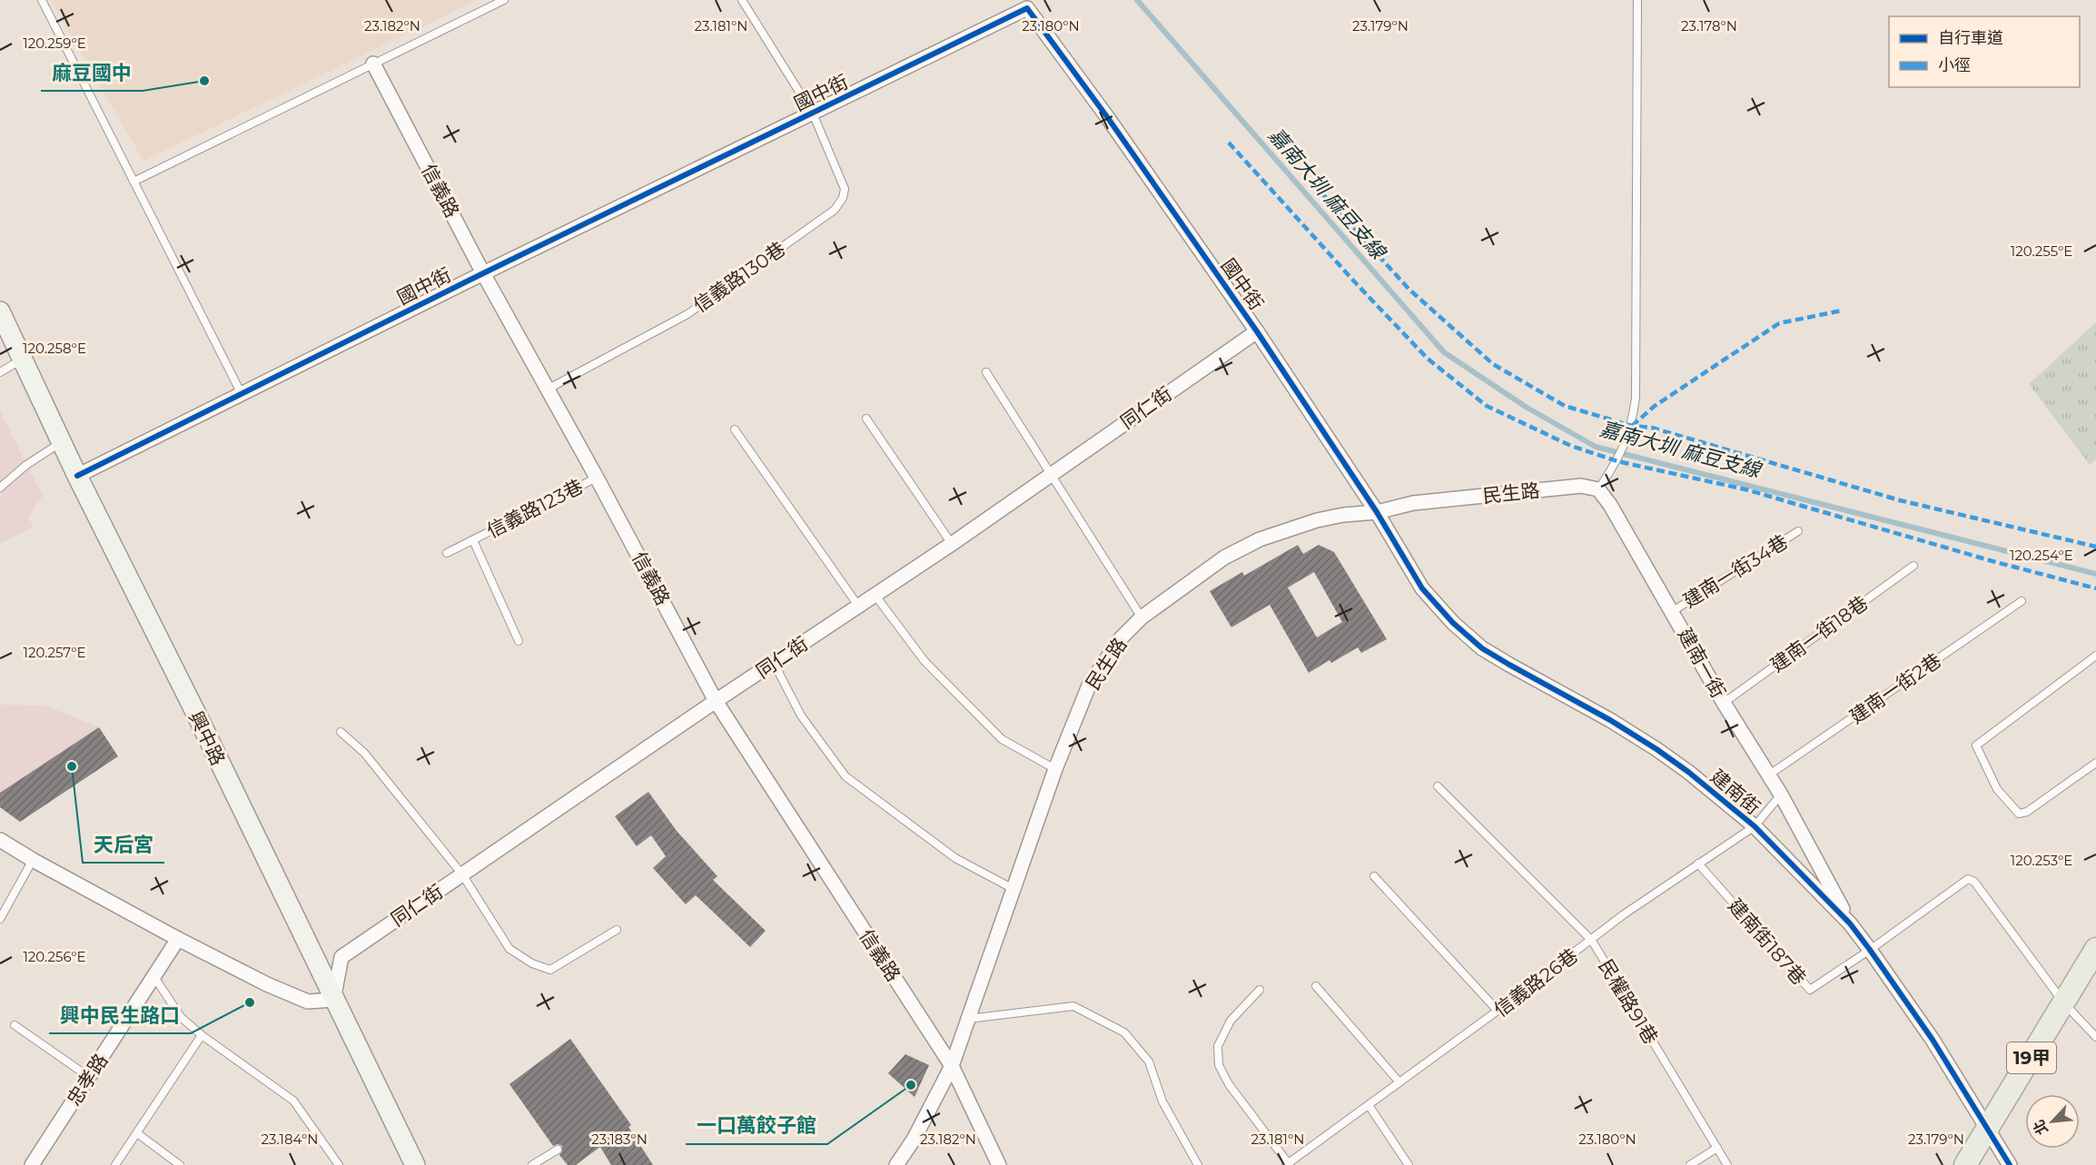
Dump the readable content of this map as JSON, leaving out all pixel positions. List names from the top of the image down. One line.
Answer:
{"streets":{"main road":["興中路","19甲"],"street":["國中街","信義路","同仁街","民生路","建南一街","建南街","忠孝路"],"lane":["信義路130巷","信義路123巷","建南一街34巷","建南一街18巷","建南一街2巷","建南街187巷","信義路26巷","民權路91巷"]},"crossings":[["國中街","信義路"],["國中街","信義路130巷"],["國中街","同仁街"],["國中街","民生路"],["國中街","興中路"],["國中街","建南街"],["信義路","信義路130巷"],["信義路","同仁街"],["信義路","民生路"],["信義路","信義路123巷"],["同仁街","興中路"],["民生路","建南一街"],["民生路","建南街"],["建南一街34巷","建南一街"],["建南一街18巷","建南一街"],["建南一街","建南一街2巷"],["建南一街","建南街"],["建南一街","信義路26巷"],["建南街","建南街187巷"],["建南街","信義路26巷"],["建南街","19甲"],["建南街187巷","信義路26巷"],["信義路26巷","民權路91巷"]],"water":["嘉南大圳 麻豆支線"],"places":["麻豆國中","天后宮","興中民生路口","一口萬餃子館"],"legend":["自行車道","小徑"],"north":"bottom left","coordinates":["23.180°N","23.178°N","23.182°N","23.181°N","23.179°N","120.259°E","120.255°E","120.258°E","120.254°E","120.257°E","120.253°E","120.256°E","23.184°N","23.183°N"]}
